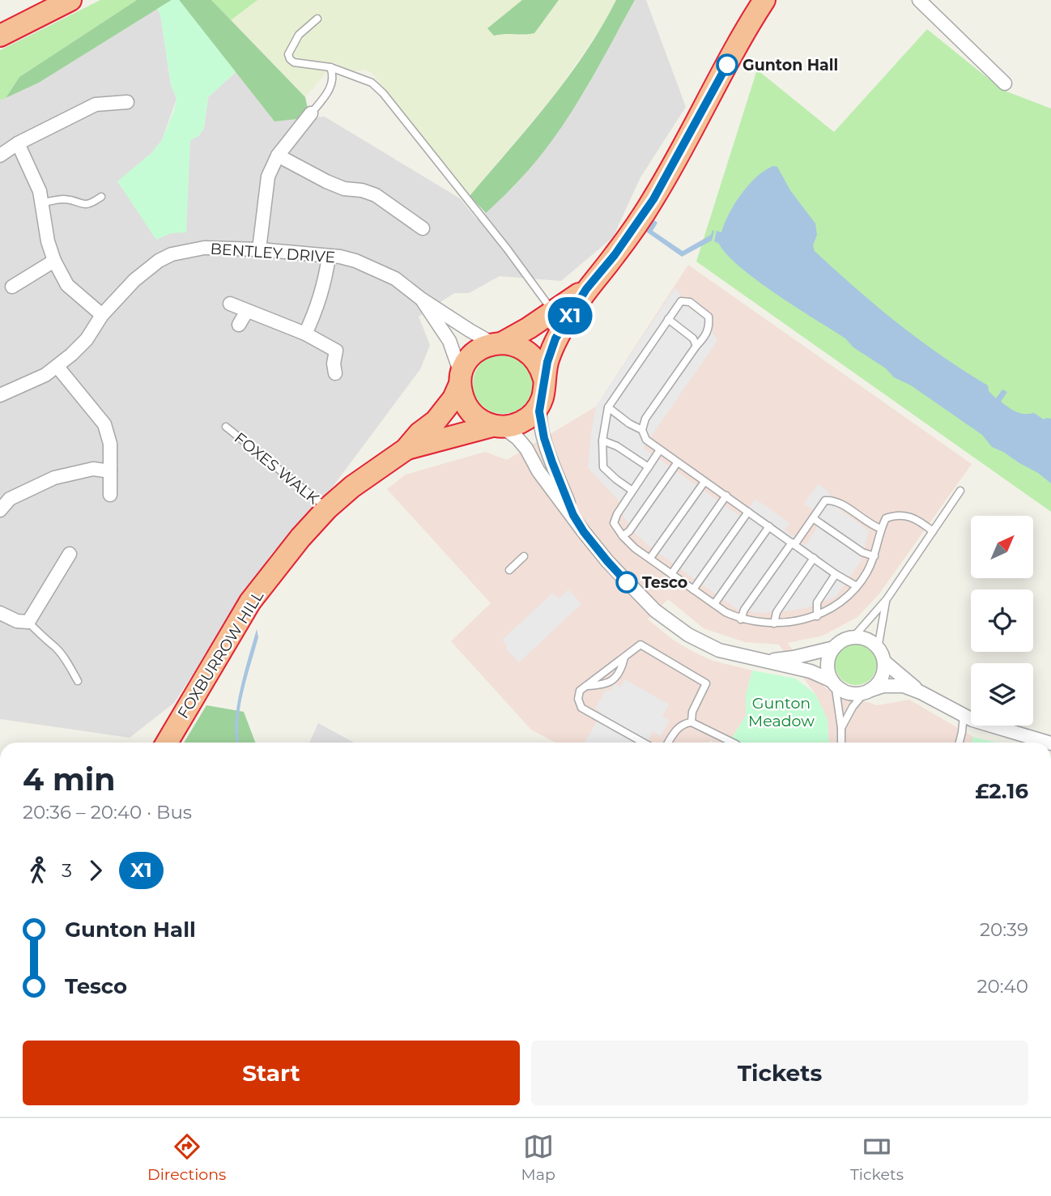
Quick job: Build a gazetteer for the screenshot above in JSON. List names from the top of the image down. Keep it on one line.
{"streets":{"highway":["FOXBURROW HILL"],"street":["BENTLEY DRIVE"],"lane":["FOXES WALK"]},"crossings":[["BENTLEY DRIVE","FOXBURROW HILL"],["FOXES WALK","FOXBURROW HILL"]],"parks":["Gunton Meadow"],"places":["Gunton Hall","Tesco"],"lines":["bus line X1"],"north":"top right","page":{"on_map":"X1","heading":["4 min","20:36 – 20:40 · Bus","£2.16"],"legs":["3","X1"],"list":[{"name":"Gunton Hall","value":"20:39"},{"name":"Tesco","value":"20:40"}],"buttons":["Start","Tickets"],"tabs":["Directions","Map","Tickets"]}}
